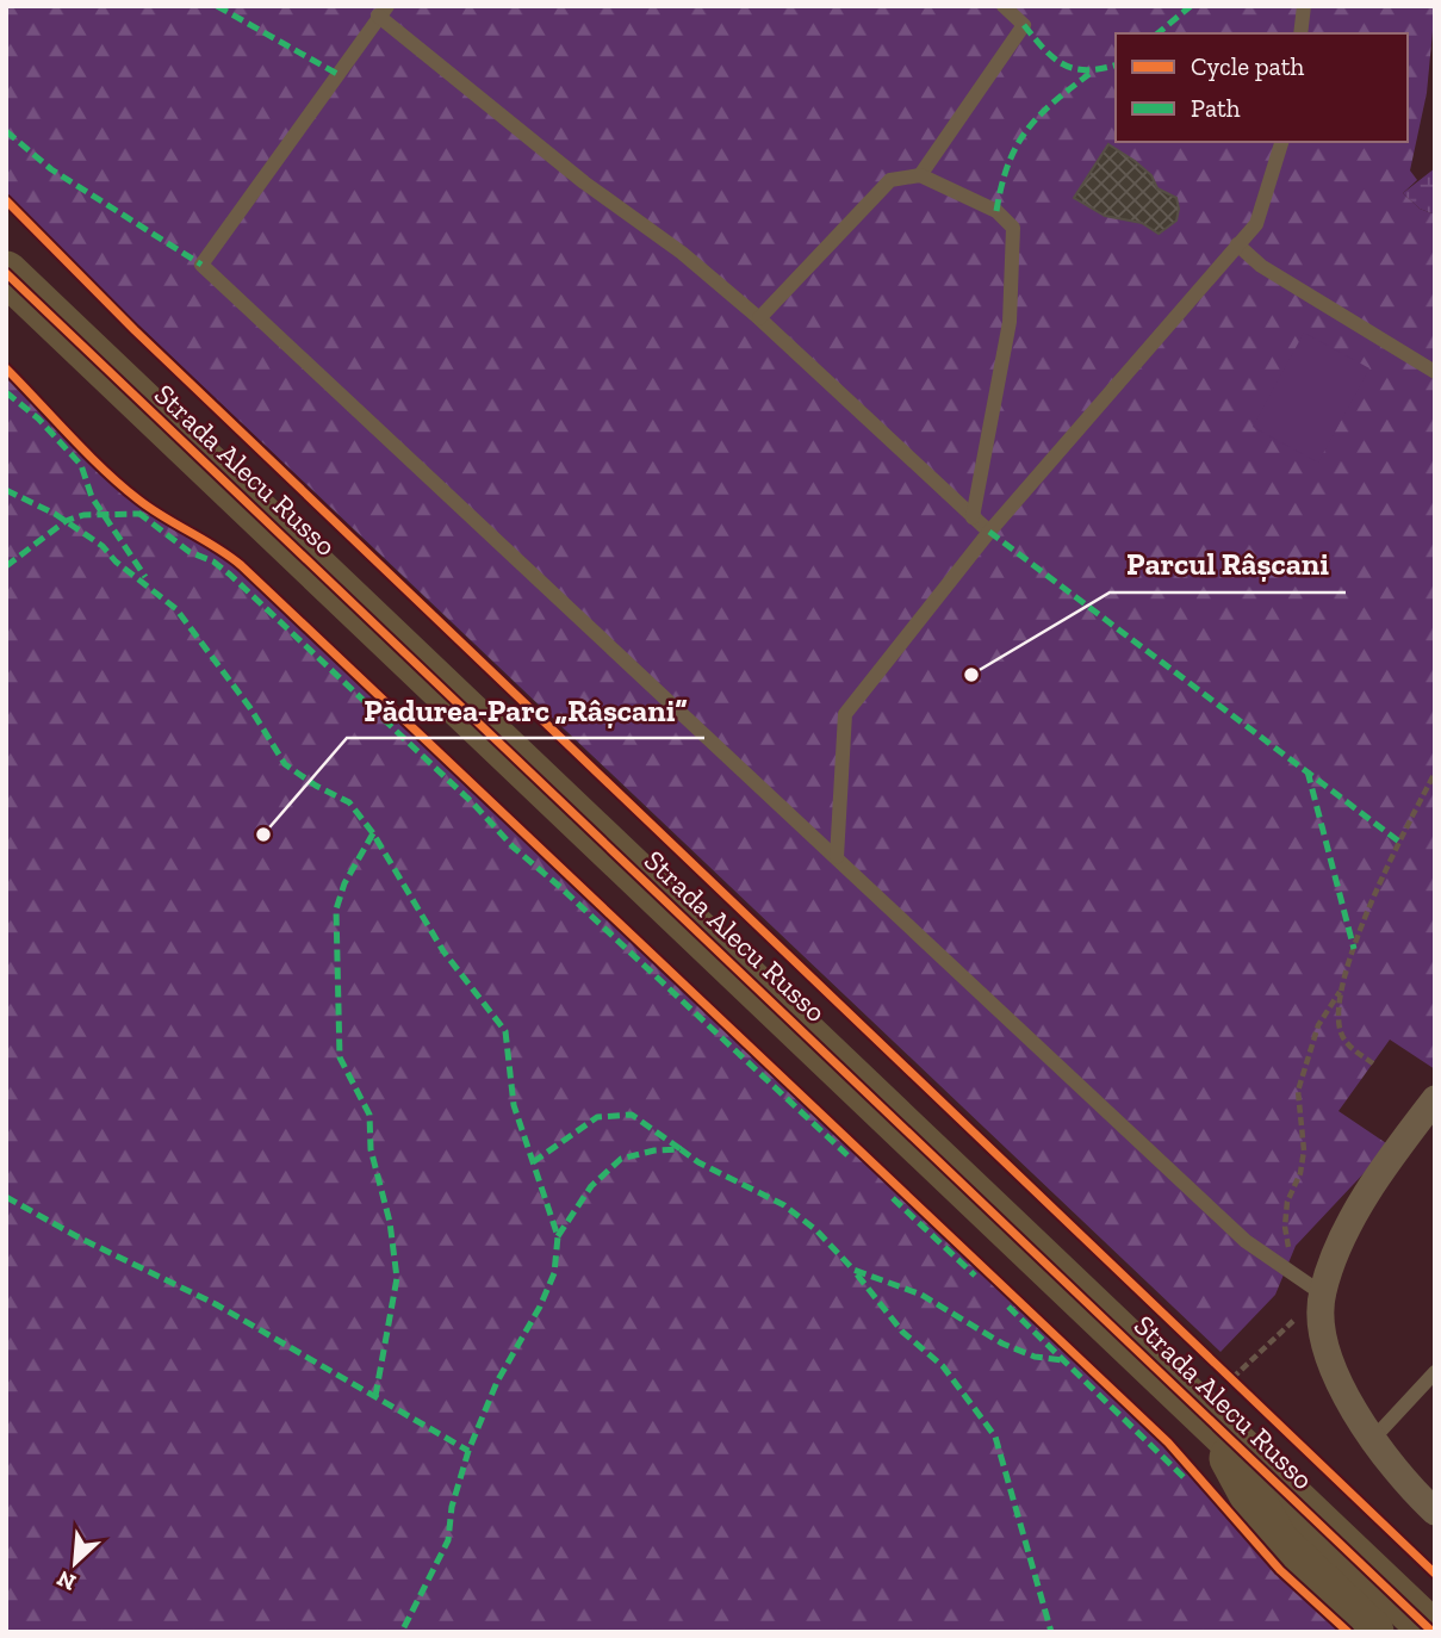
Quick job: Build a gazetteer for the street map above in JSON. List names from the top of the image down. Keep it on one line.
{"streets":{"main road":["Strada Alecu Russo"]},"places":["Parcul Râșcani","Pădurea-Parc „Râșcani”"],"legend":["Cycle path","Path"],"north":"bottom left"}
